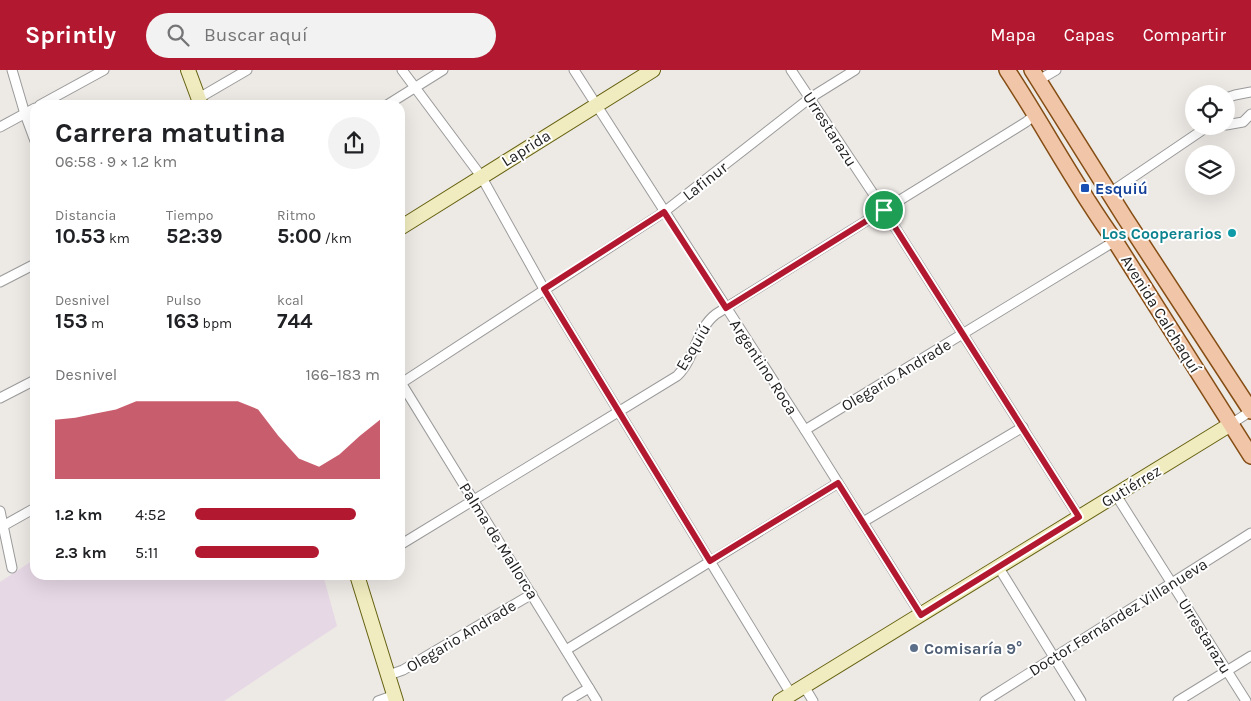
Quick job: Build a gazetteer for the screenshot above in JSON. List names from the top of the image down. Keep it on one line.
{"streets":{"main road":["Avenida Calchaquí"],"street":["Urrestarazu","Laprida","Lafinur","Esquiú","Argentino Roca","Olegario Andrade","Gutiérrez","Palma de Mallorca","Doctor Fernández Villanueva"]},"crossings":[["Urrestarazu","Lafinur"],["Urrestarazu","Esquiú"],["Urrestarazu","Olegario Andrade"],["Urrestarazu","Gutiérrez"],["Urrestarazu","Doctor Fernández Villanueva"],["Laprida","Argentino Roca"],["Lafinur","Argentino Roca"],["Avenida Calchaquí","Esquiú"],["Avenida Calchaquí","Olegario Andrade"],["Avenida Calchaquí","Gutiérrez"],["Esquiú","Argentino Roca"],["Esquiú","Palma de Mallorca"],["Argentino Roca","Olegario Andrade"],["Argentino Roca","Gutiérrez"],["Olegario Andrade","Palma de Mallorca"]],"places":{"transit":["Esquiú"],"other":["Los Cooperarios","Comisaría 9°"]},"page":{"header":"Sprintly","search":"Buscar aquí","nav":["Mapa","Capas","Compartir"],"heading":["Carrera matutina","06:58 · 9 × 1.2 km"],"stats":[["Distancia","10.53 km"],["Tiempo","52:39"],["Ritmo","5:00 /km"],["Desnivel","153 m"],["Pulso","163 bpm"],["kcal","744"]],"chart":["Desnivel","166–183 m"],"list":[{"name":"1.2 km","note":"4:52"},{"name":"2.3 km","note":"5:11"}]}}
